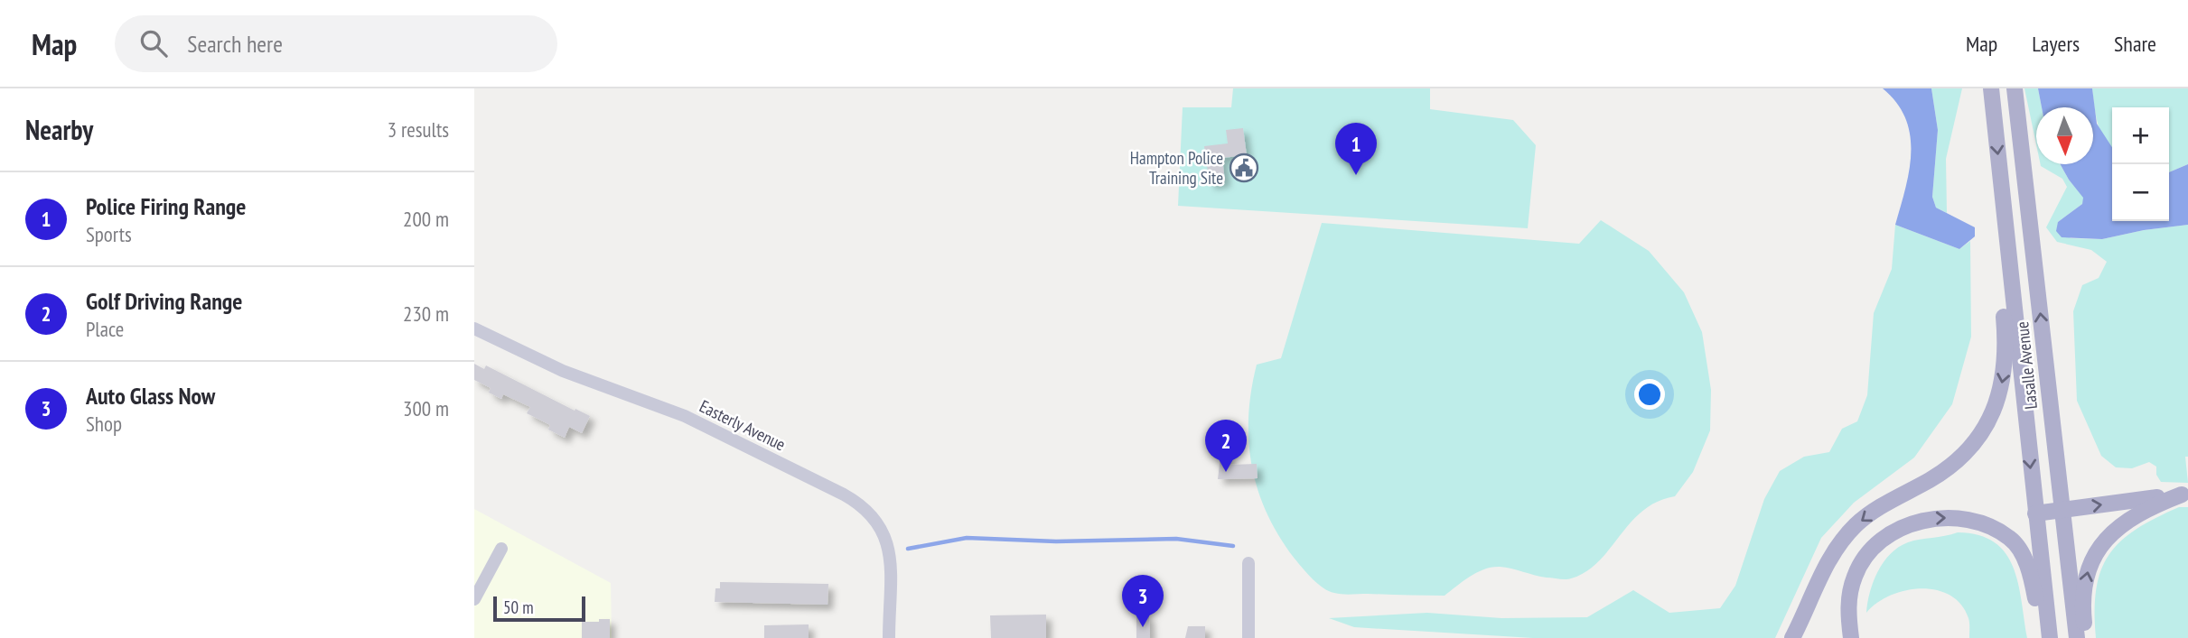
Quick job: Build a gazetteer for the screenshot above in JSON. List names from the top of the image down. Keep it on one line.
{"streets":{"main road":["Lasalle Avenue"],"street":["Easterly Avenue"]},"places":{"public building":["Hampton Police Training Site"]},"scale_bar":"50 m","north":"bottom","page":{"header":"Map","search":"Search here","nav":["Map","Layers","Share"],"heading":["Nearby","3 results"],"map_buttons":["+","−"],"pins":["1","2","3"],"list":[{"mark":"1","name":"Police Firing Range","note":"Sports","value":"200 m"},{"mark":"2","name":"Golf Driving Range","note":"Place","value":"230 m"},{"mark":"3","name":"Auto Glass Now","note":"Shop","value":"300 m"}],"scale":"50 m"}}
